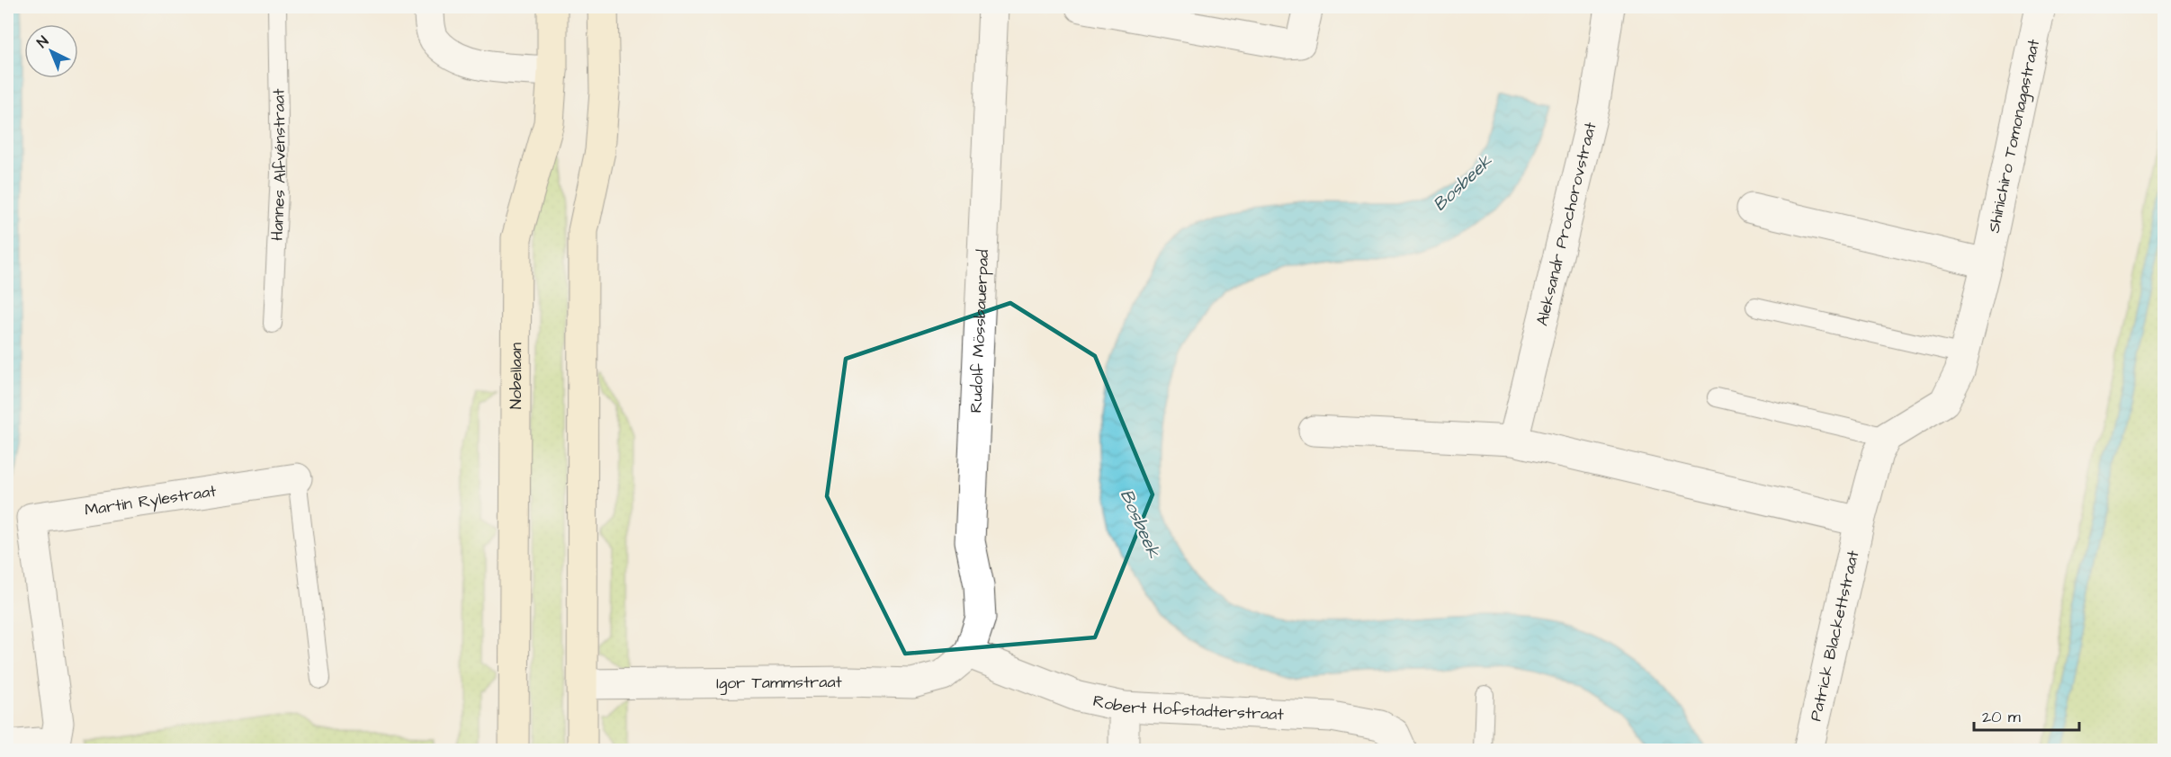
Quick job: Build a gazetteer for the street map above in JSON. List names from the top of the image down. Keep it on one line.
{"streets":{"street":["Shinichiro Tomonagastraat","Aleksandr Prochorovstraat","Rudolf Mössbauerpad","Nobellaan","Martin Rylestraat","Patrick Blackettstraat","Igor Tammstraat","Robert Hofstadterstraat"],"lane":["Hannes Alfvénstraat"]},"crossings":[["Rudolf Mössbauerpad","Igor Tammstraat"],["Rudolf Mössbauerpad","Robert Hofstadterstraat"],["Igor Tammstraat","Robert Hofstadterstraat"]],"water":["Bosbeek"],"scale_bar":"20 m","north":"top left"}
